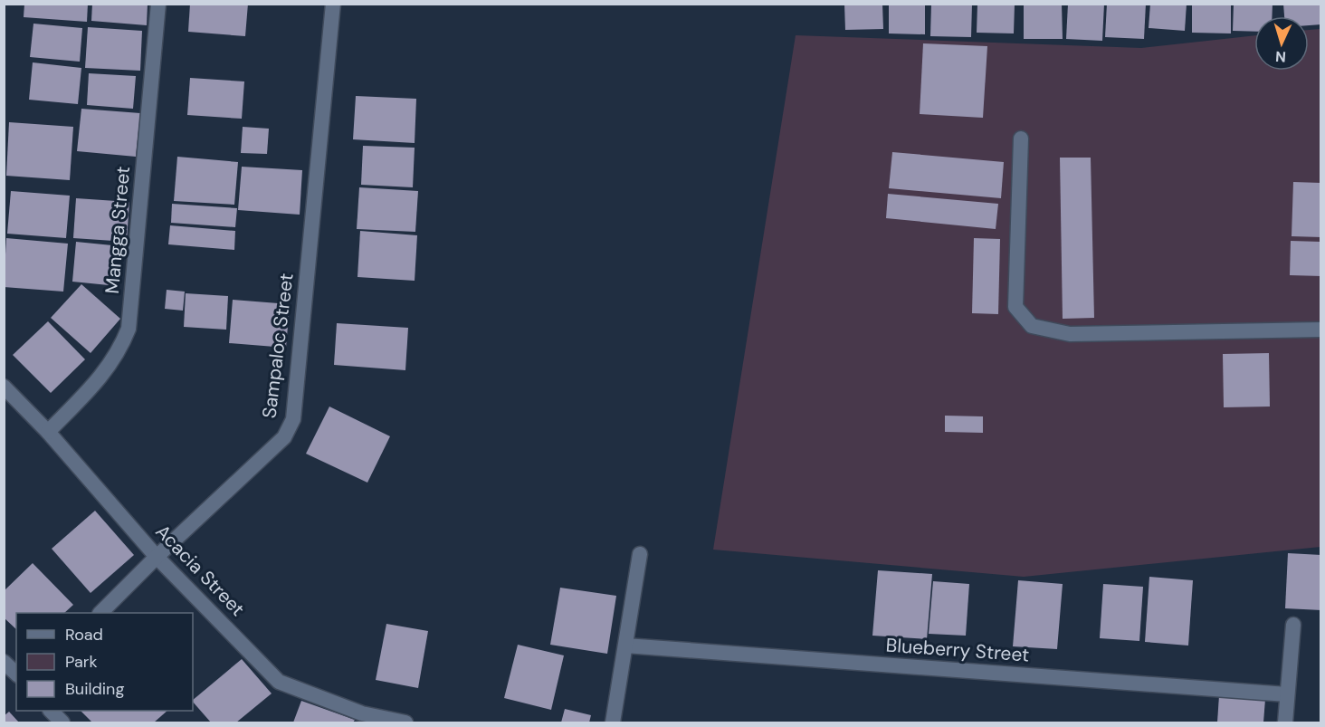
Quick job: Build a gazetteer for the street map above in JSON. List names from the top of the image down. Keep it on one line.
{"streets":{"street":["Mangga Street","Sampaloc Street","Acacia Street","Blueberry Street"]},"crossings":[["Mangga Street","Acacia Street"],["Sampaloc Street","Acacia Street"]],"legend":["Road","Park","Building"],"north":"bottom"}
